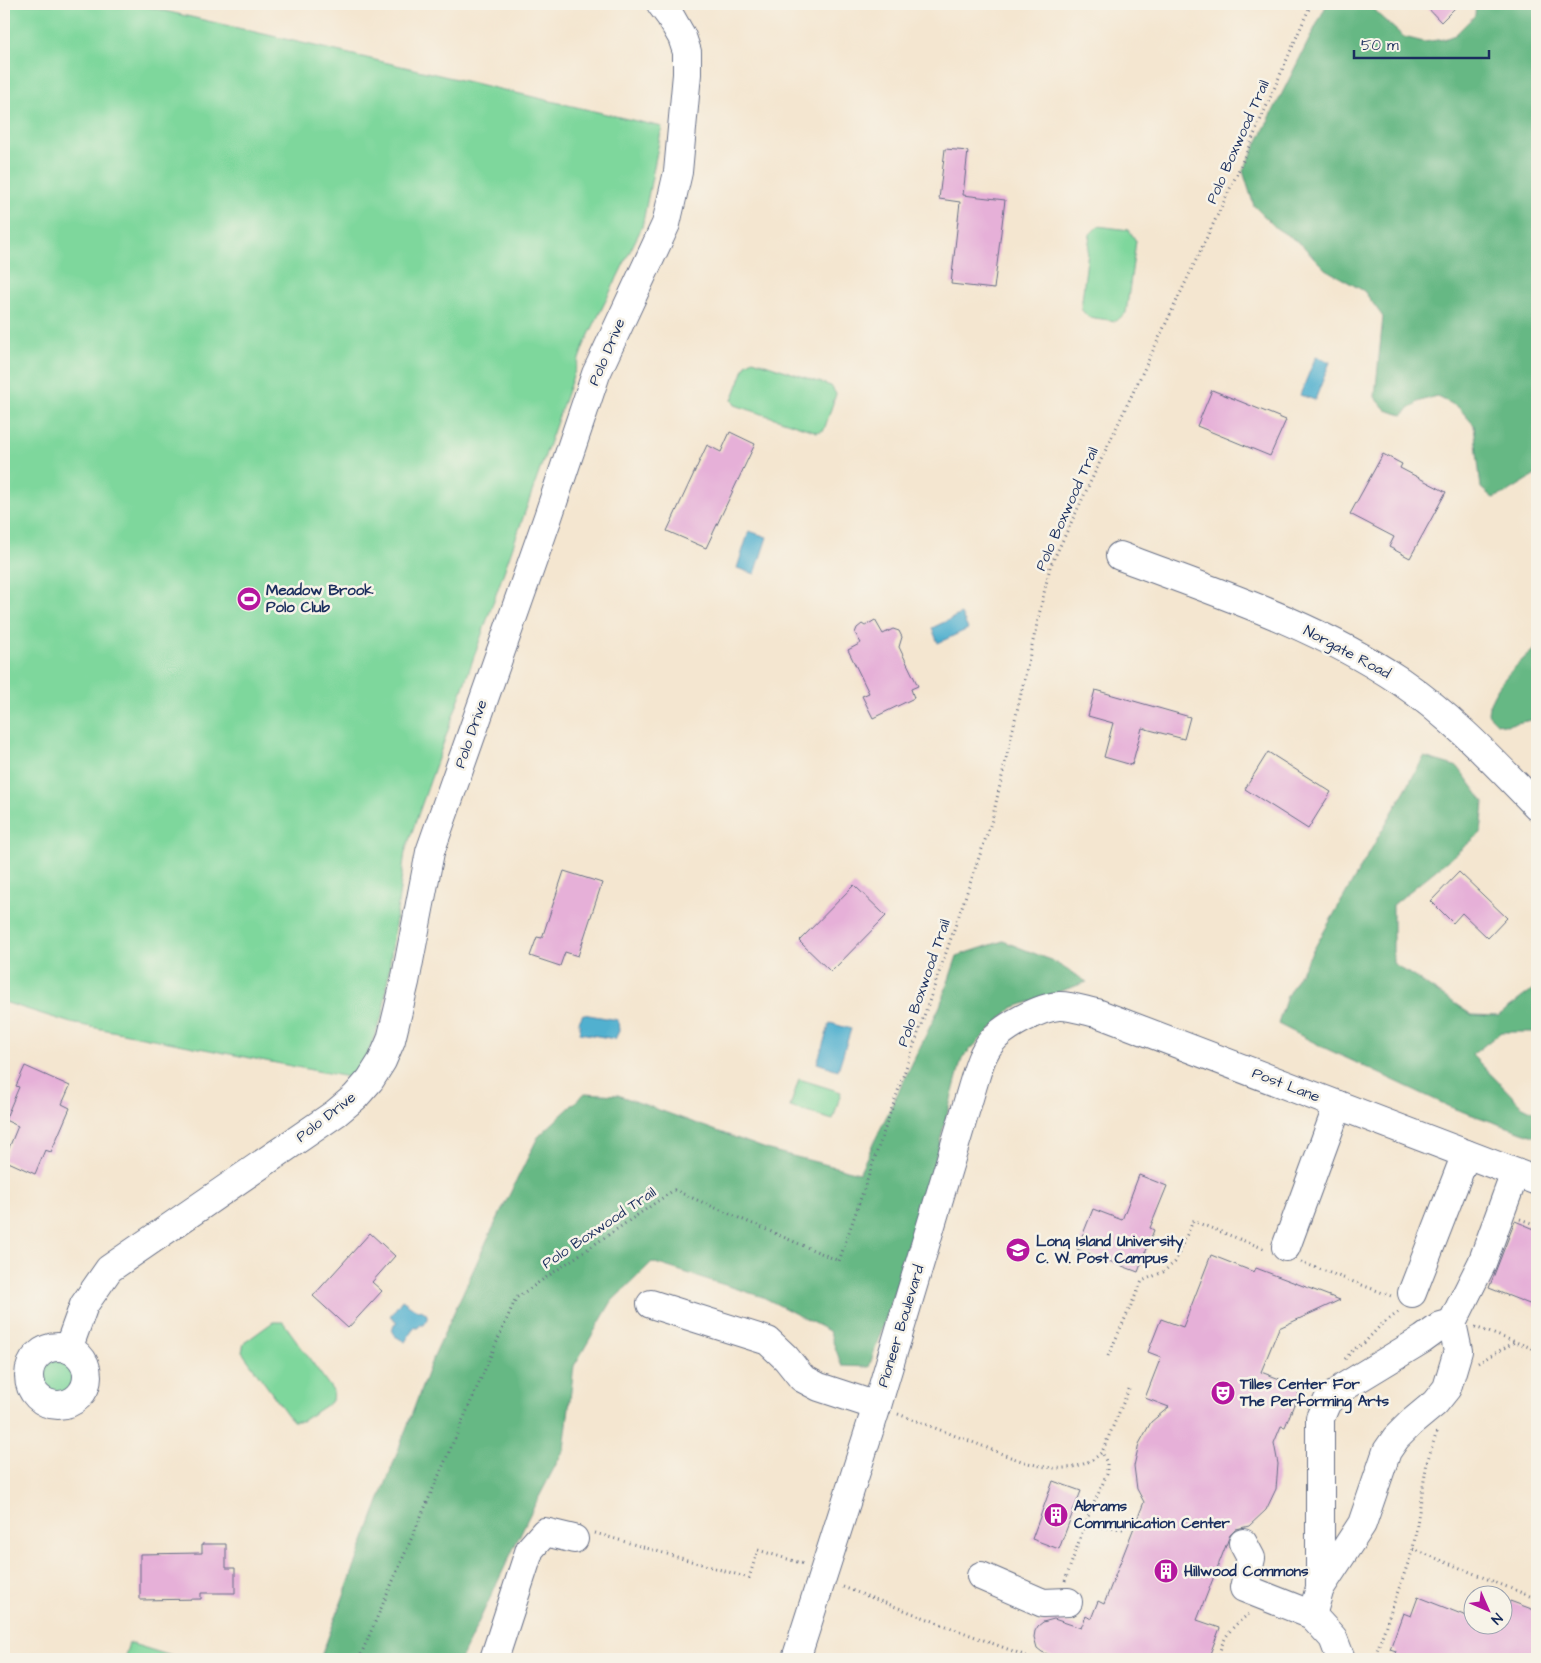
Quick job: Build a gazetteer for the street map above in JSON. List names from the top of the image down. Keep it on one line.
{"streets":{"street":["Polo Drive","Norgate Road","Post Lane","Pioneer Boulevard"],"path":["Polo Boxwood Trail"]},"crossings":[["Post Lane","Pioneer Boulevard"]],"places":{"sports":["Meadow Brook Polo Club"],"school or university":["Long Island University C. W. Post Campus"],"theatre":["Tilles Center For The Performing Arts"],"building":["Abrams Communication Center","Hillwood Commons"]},"scale_bar":"50 m","north":"bottom right"}
